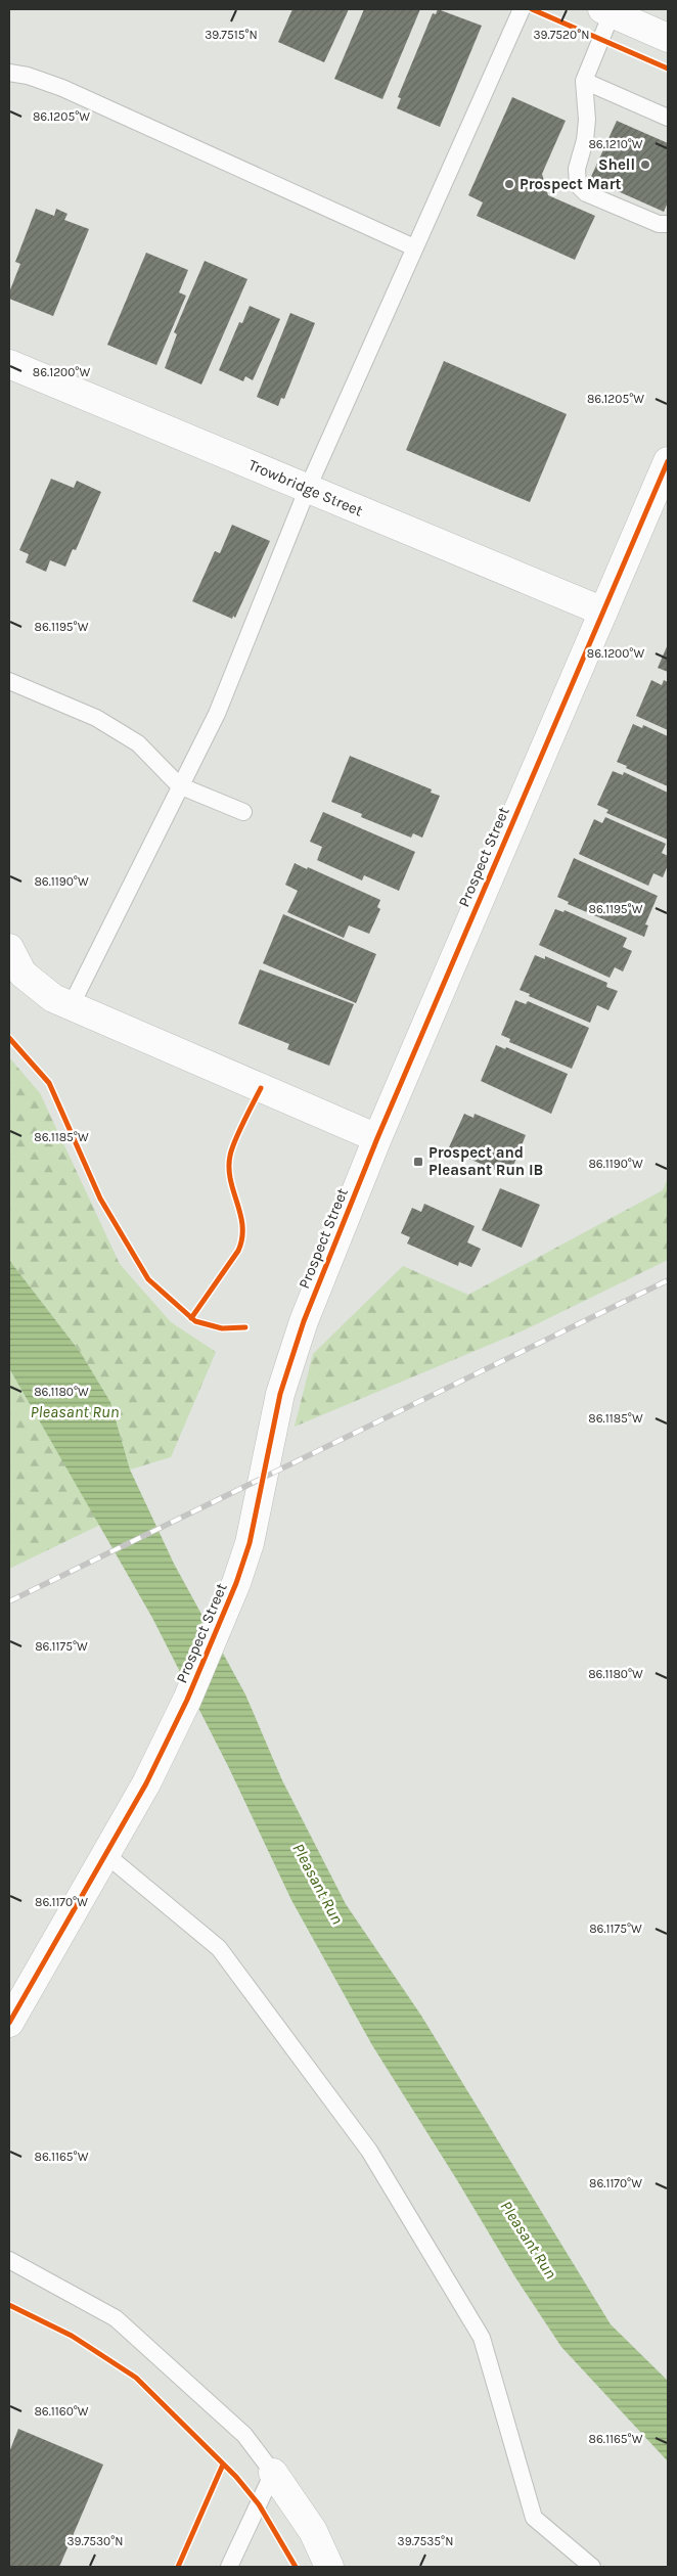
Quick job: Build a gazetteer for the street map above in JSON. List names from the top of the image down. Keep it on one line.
{"streets":{"main road":["Trowbridge Street","Prospect Street"]},"crossings":[["Trowbridge Street","Prospect Street"]],"water":["Pleasant Run"],"places":{"other":["Shell","Prospect Mart"],"transit":["Prospect and Pleasant Run IB"]},"coordinates":["39.7515°N","39.7520°N","86.1205°W","86.1210°W","86.1200°W","86.1195°W","86.1190°W","86.1185°W","86.1180°W","86.1175°W","86.1170°W","86.1165°W","86.1160°W","39.7530°N","39.7535°N"]}
